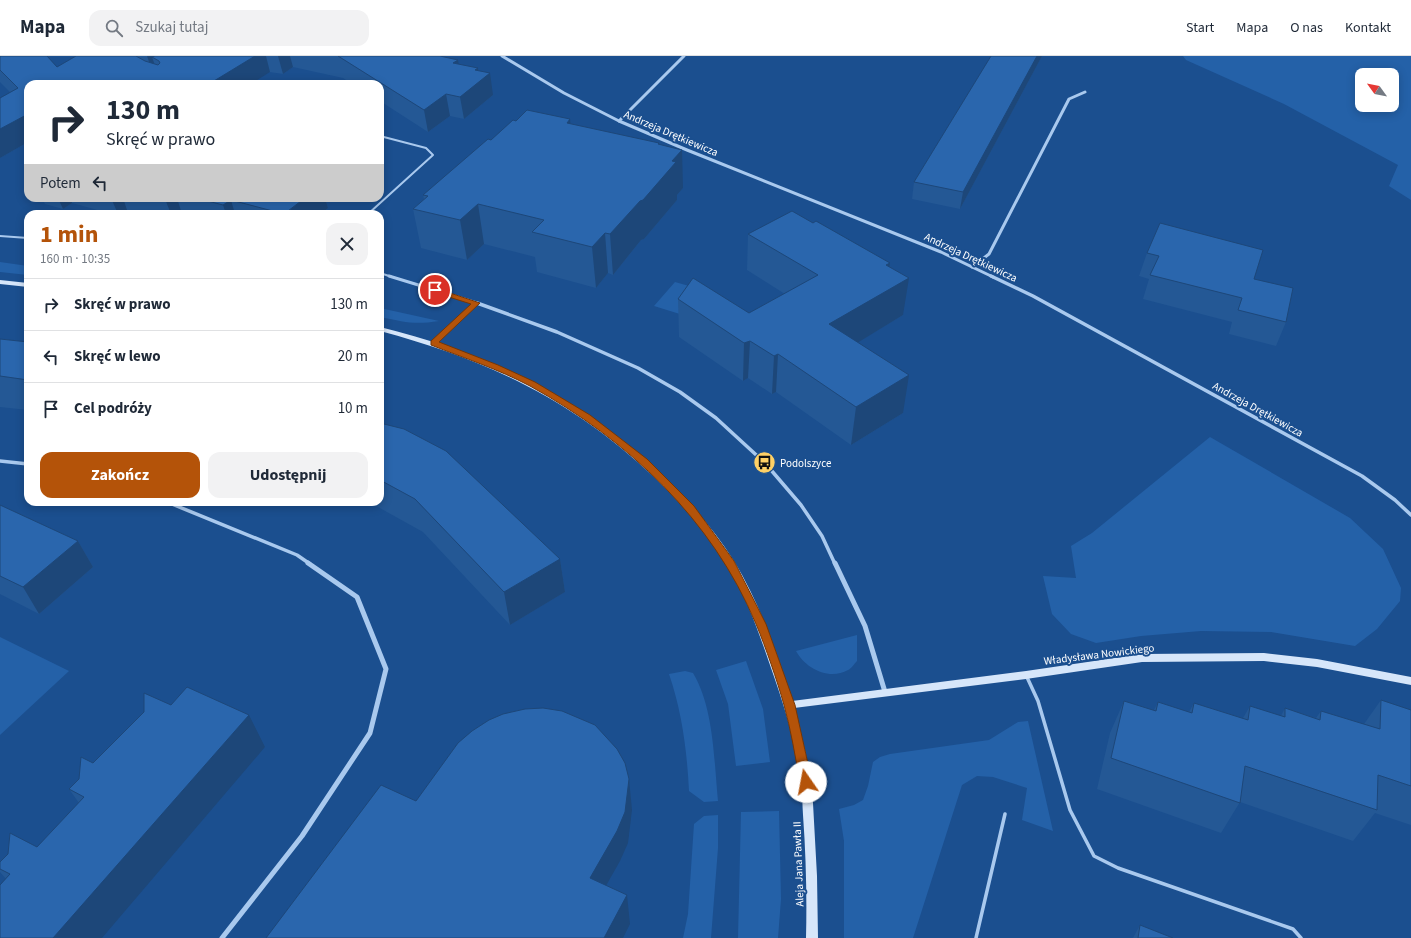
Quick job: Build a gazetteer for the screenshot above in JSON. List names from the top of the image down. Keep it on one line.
{"streets":{"street":["Andrzeja Drętkiewicza","Władysława Nowickiego","Aleja Jana Pawła II"]},"crossings":[["Władysława Nowickiego","Aleja Jana Pawła II"]],"places":{"bus stop":["Podolszyce"]},"north":"top left","page":{"header":"Mapa","search":"Szukaj tutaj","nav":["Start","Mapa","O nas","Kontakt"],"turn":["130 m","Skręć w prawo"],"then":"Potem","heading":["1 min","160 m · 10:35"],"list":[{"name":"Skręć w prawo","value":"130 m"},{"name":"Skręć w lewo","value":"20 m"},{"name":"Cel podróży","value":"10 m"}],"buttons":["Zakończ","Udostępnij"]}}
